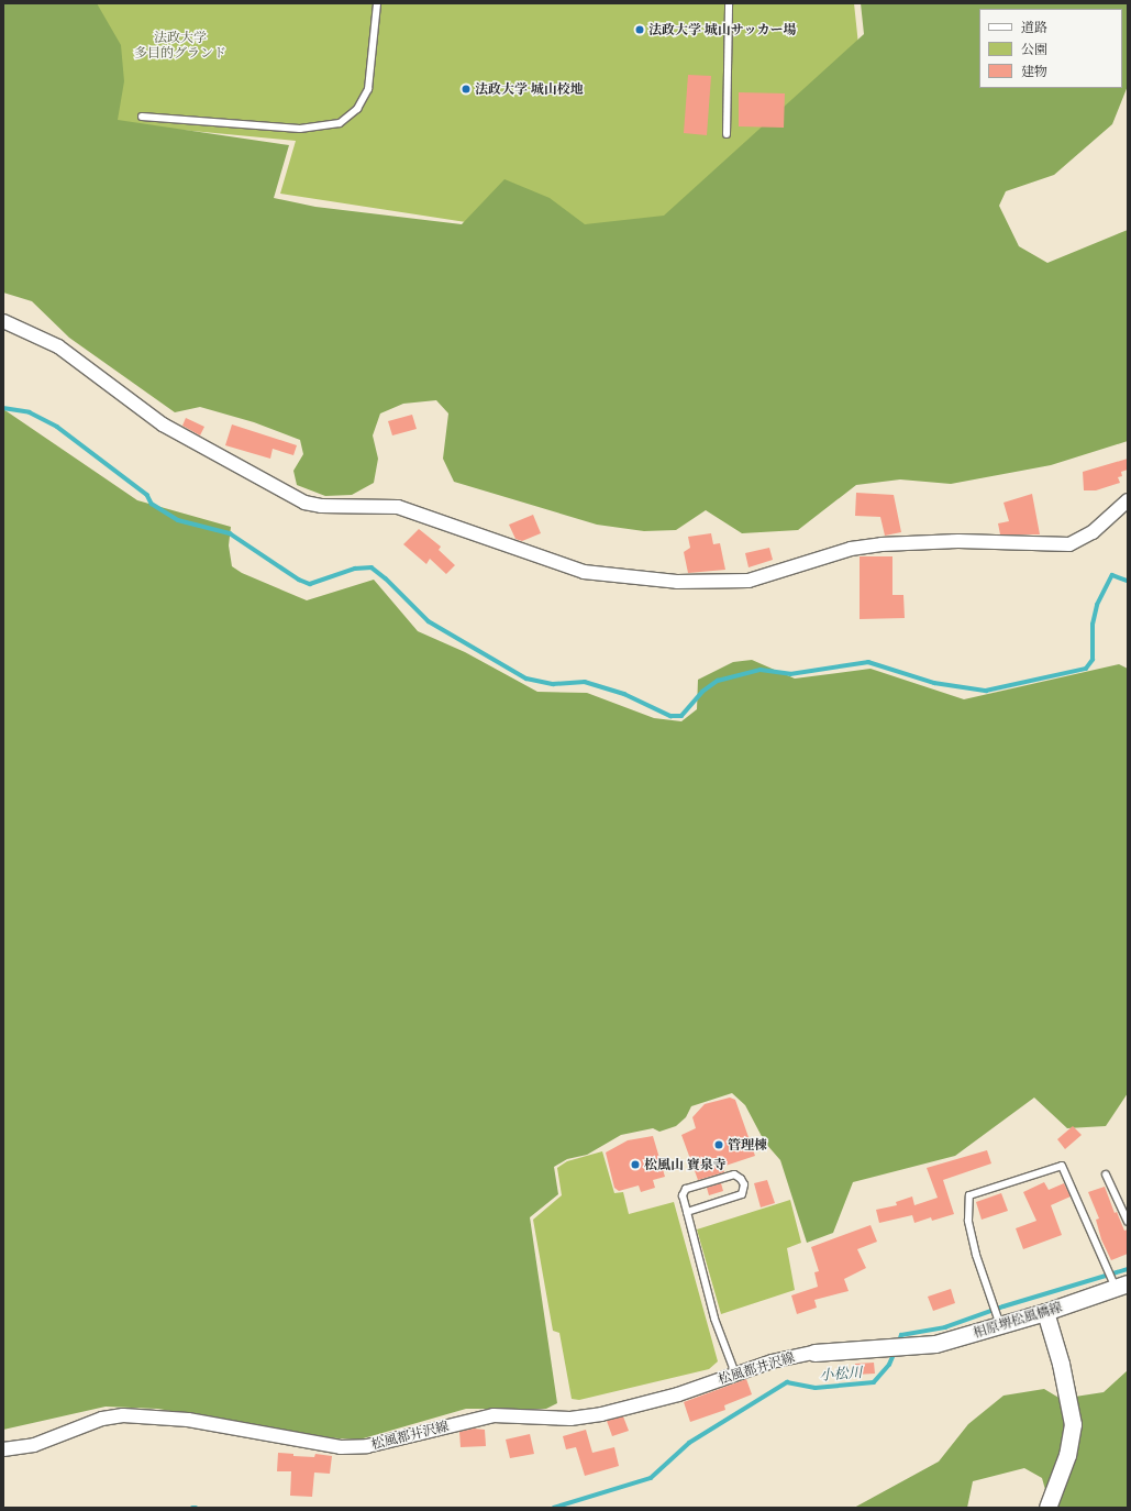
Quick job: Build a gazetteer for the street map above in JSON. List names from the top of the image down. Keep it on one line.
{"streets":{"street":["相原堺松風橋線","松風都井沢線"]},"crossings":[["相原堺松風橋線","松風都井沢線"]],"water":["小松川"],"parks":["法政大学 多目的グランド"],"places":["法政大学 城山サッカー場","法政大学 城山校地","管理棟","松風山 寶泉寺"],"legend":["道路","公園","建物"]}
